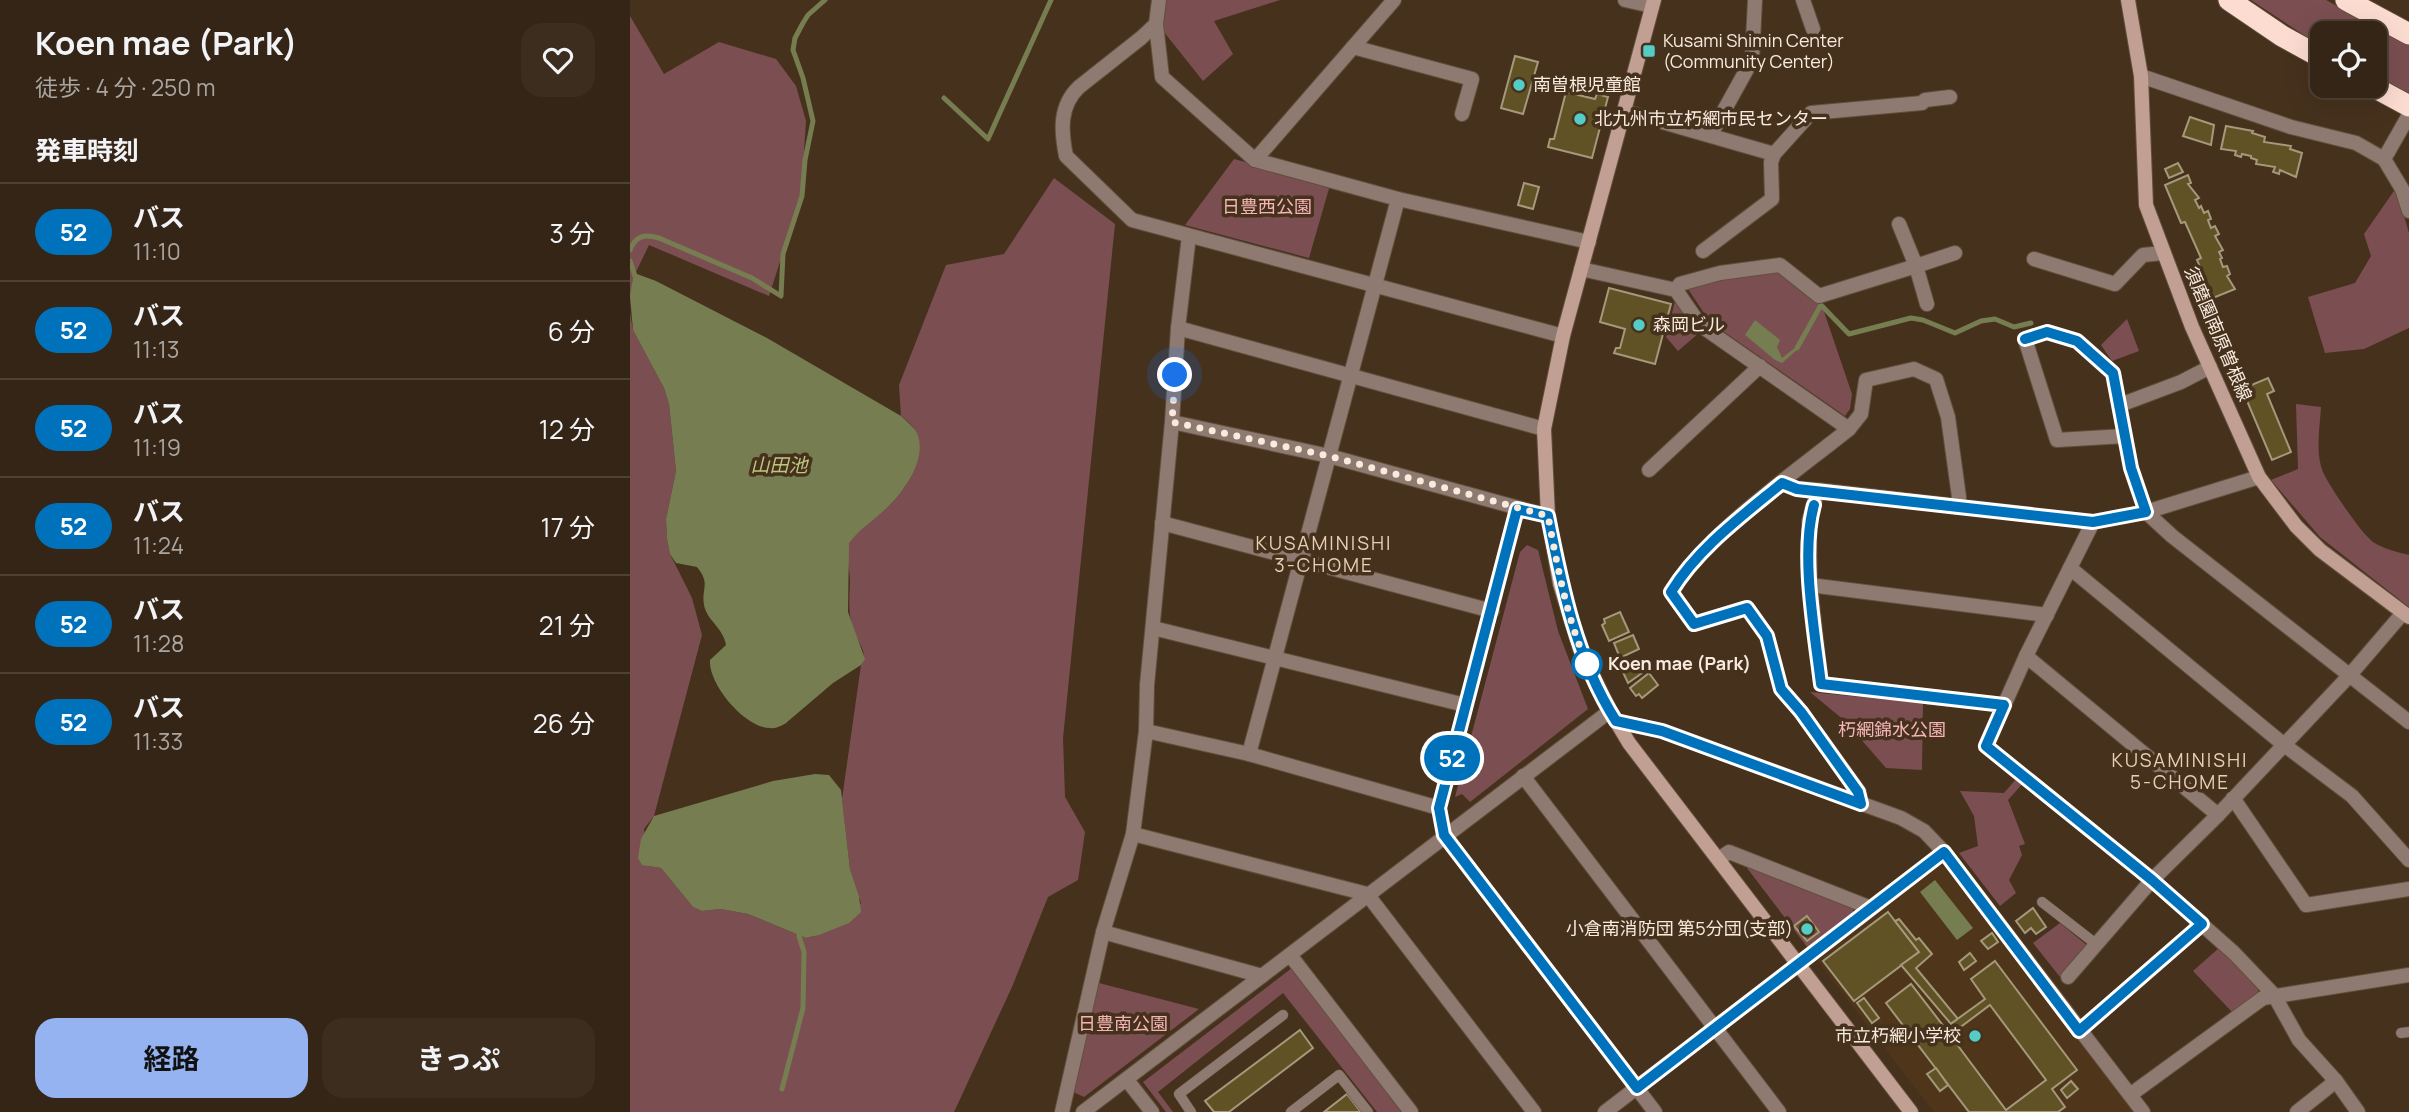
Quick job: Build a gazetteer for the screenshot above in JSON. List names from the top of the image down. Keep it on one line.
{"streets":{"street":["須磨園南原曽根線"]},"districts":["KUSAMINISHI 3-CHOME","KUSAMINISHI 5-CHOME"],"water":["山田池"],"parks":["日豊西公園","朽網錦水公園","日豊南公園"],"places":{"transit":["Kusami Shimin Center (Community Center)"],"other":["南曽根児童館","北九州市立朽網市民センター","森岡ビル","Koen mae (Park)","小倉南消防団 第5分団(支部)","市立朽網小学校"]},"lines":["bus line 52"],"page":{"heading":[["Koen mae (Park)","徒歩 · 4 分 · 250 m"],"発車時刻"],"on_map":"52","list":[{"mark":"52","name":"バス","note":"11:10","value":"3 分"},{"mark":"52","name":"バス","note":"11:13","value":"6 分"},{"mark":"52","name":"バス","note":"11:19","value":"12 分"},{"mark":"52","name":"バス","note":"11:24","value":"17 分"},{"mark":"52","name":"バス","note":"11:28","value":"21 分"},{"mark":"52","name":"バス","note":"11:33","value":"26 分"}],"buttons":["経路","きっぷ"]}}
